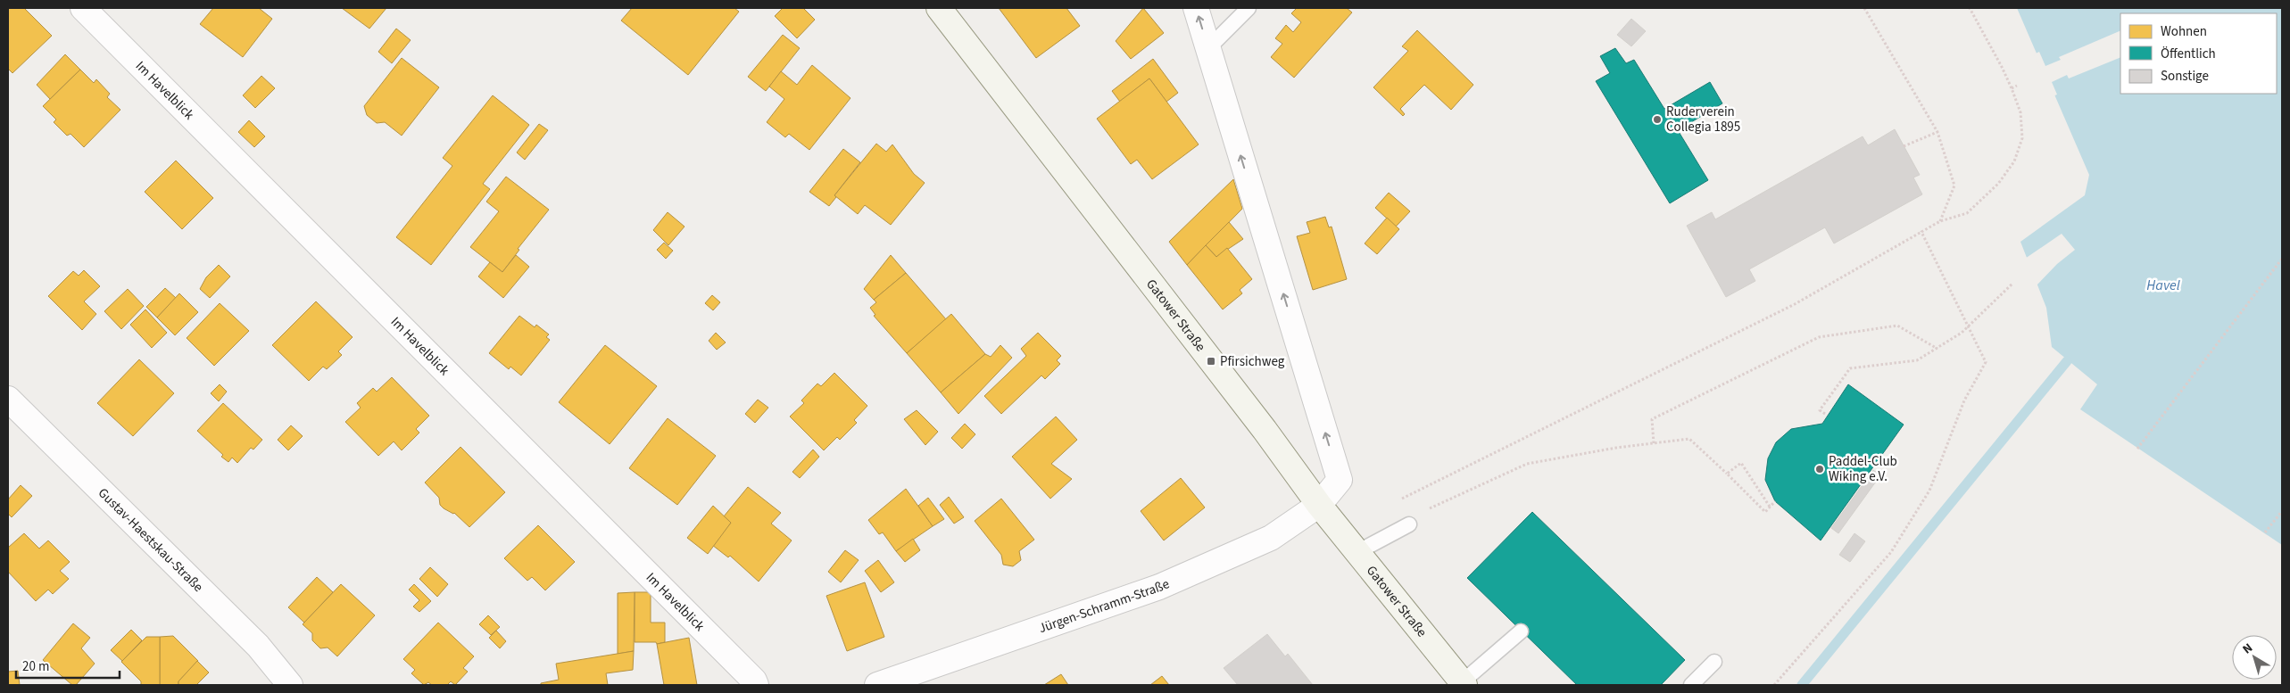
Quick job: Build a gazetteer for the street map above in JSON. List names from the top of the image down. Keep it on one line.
{"streets":{"main road":["Gatower Straße"],"street":["Im Havelblick","Gustav-Haestskau-Straße","Jürgen-Schramm-Straße"]},"crossings":[["Gatower Straße","Jürgen-Schramm-Straße"]],"water":["Havel"],"places":{"other":["Ruderverein Collegia 1895","Paddel-Club Wiking e.V."],"transit":["Pfirsichweg"]},"legend":["Wohnen","Öffentlich","Sonstige"],"scale_bar":"20 m","north":"top left"}
